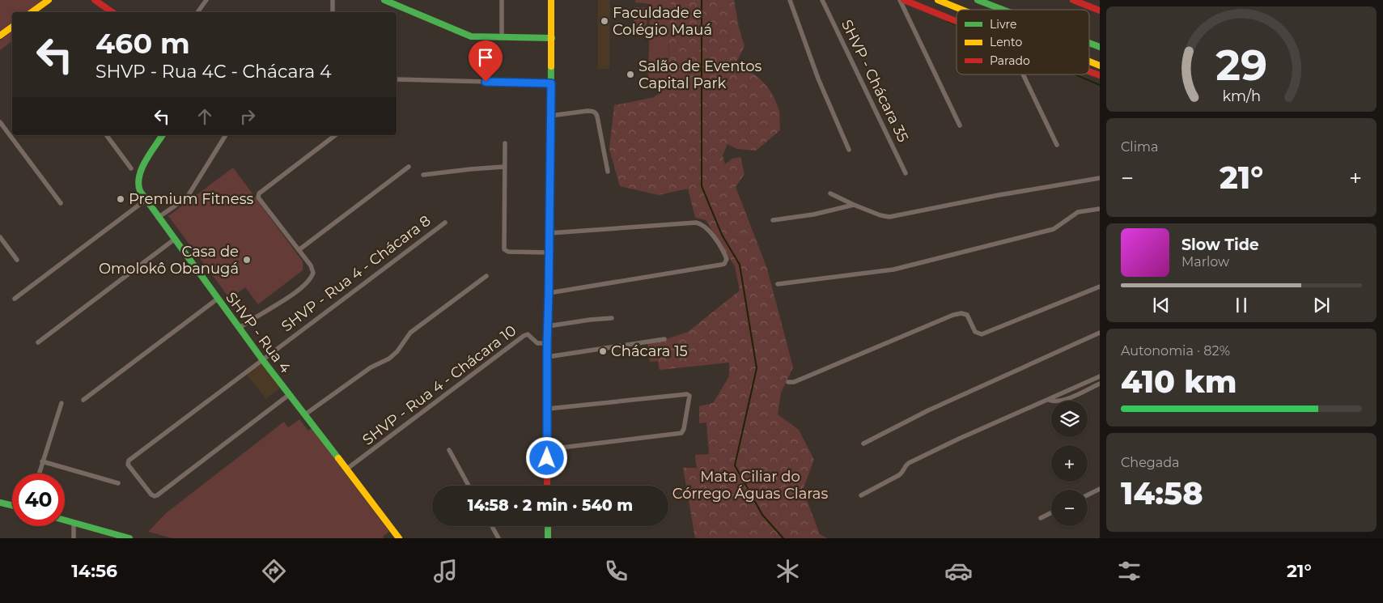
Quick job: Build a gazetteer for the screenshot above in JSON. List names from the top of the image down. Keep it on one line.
{"streets":{"main road":["SHVP - Rua 4"],"street":["SHVP - Chácara 35","SHVP - Rua 4 - Chácara 8","SHVP - Rua 4 - Chácara 10"]},"crossings":[["SHVP - Rua 4 - Chácara 8","SHVP - Rua 4"],["SHVP - Rua 4","SHVP - Rua 4 - Chácara 10"]],"parks":["Mata Ciliar do Córrego Águas Claras"],"places":["Faculdade e Colégio Mauá","Salão de Eventos Capital Park","Premium Fitness","Casa de Omolokô Obanugá","Chácara 15"],"legend":["Livre","Lento","Parado"],"page":{"turn":["460 m","SHVP - Rua 4C - Chácara 4"],"tile":["Clima",["Autonomia · 82%","410 km"],["Chegada","14:58"]],"heat":["−","21°","+"],"song":["Slow Tide","Marlow"],"map_buttons":["+","−"],"limit":"40","trip":"14:58 · 2 min · 540 m","tabs":["14:56","21°"],"gauge":["29","km/h"]}}
